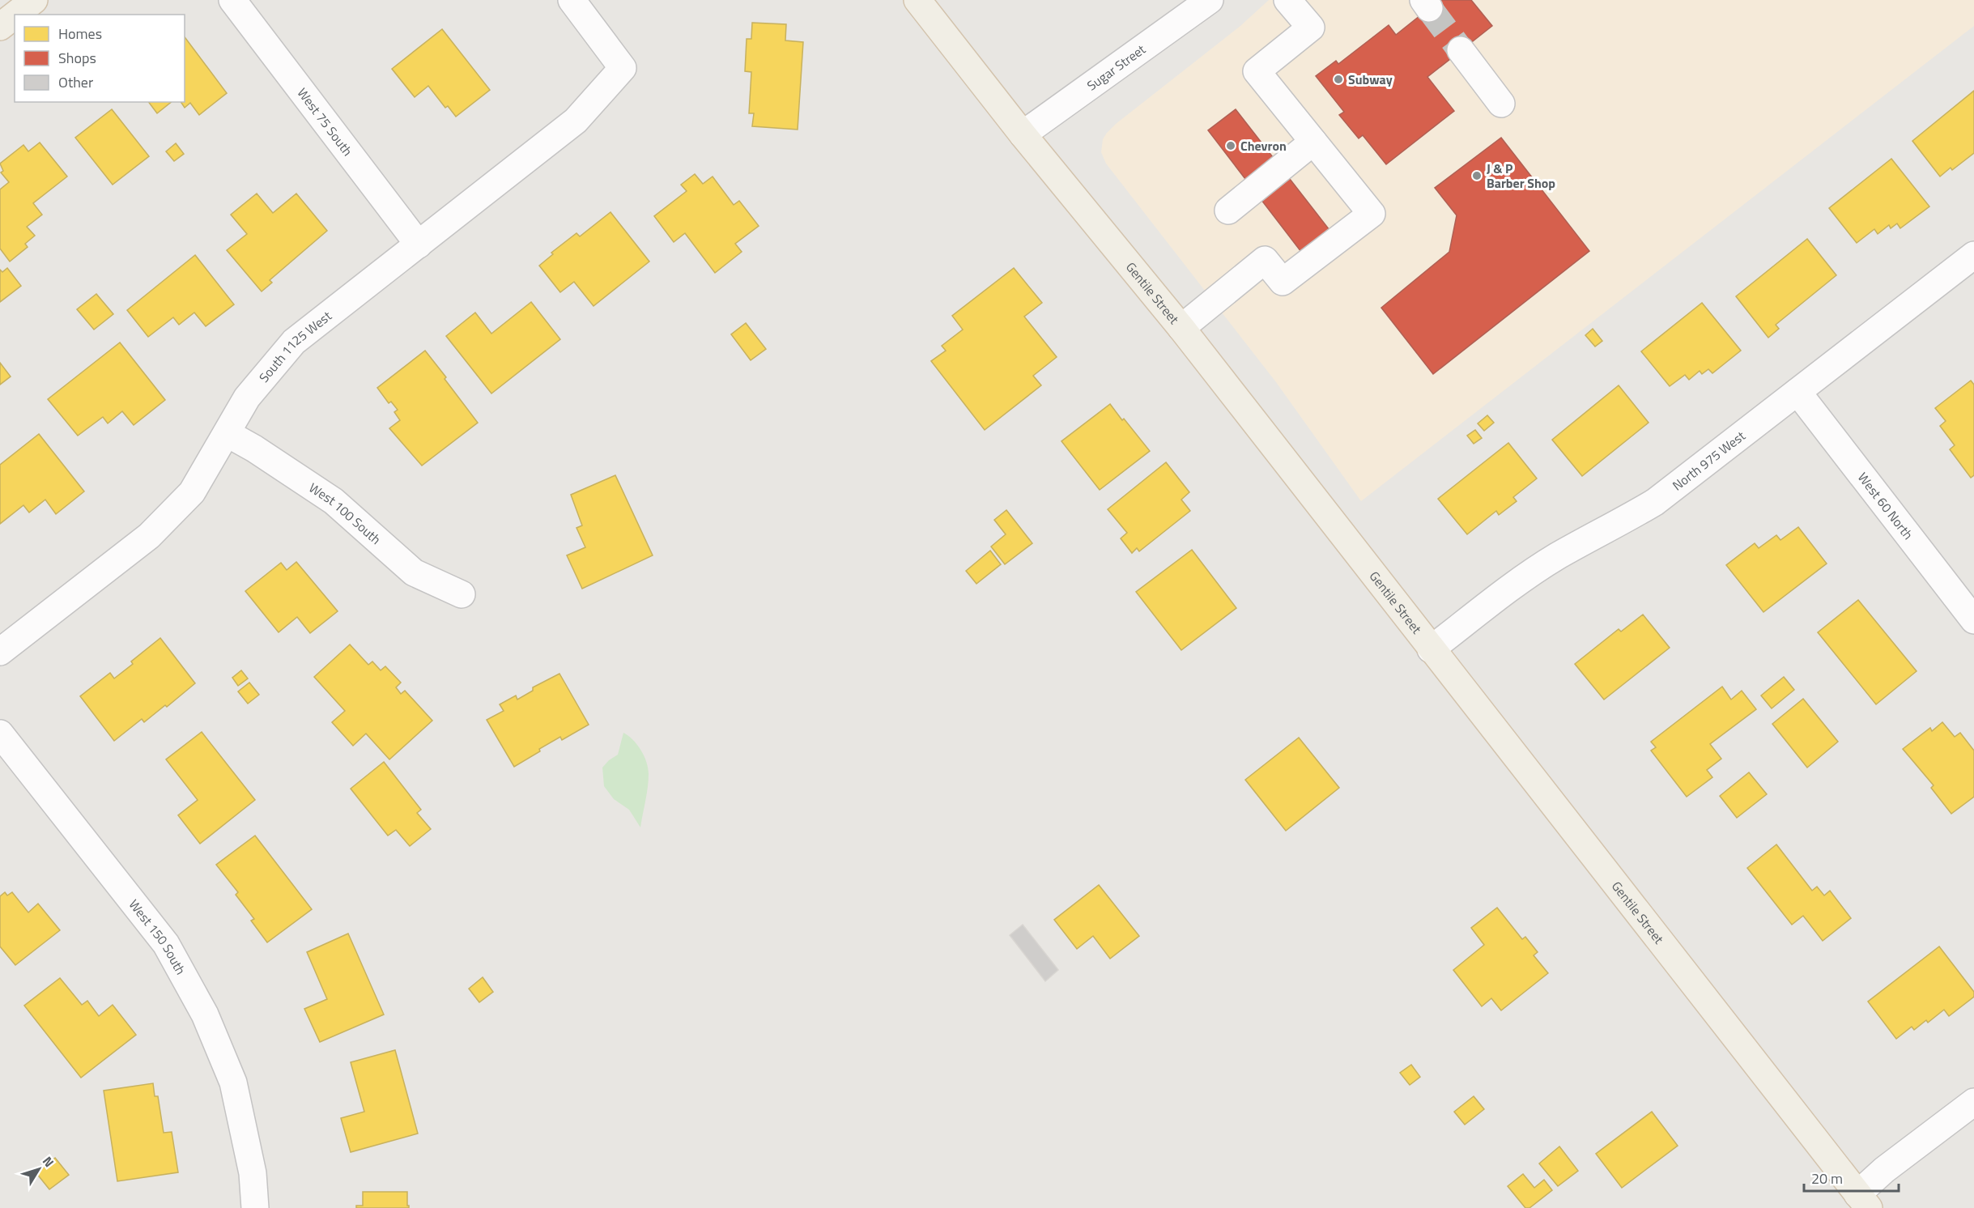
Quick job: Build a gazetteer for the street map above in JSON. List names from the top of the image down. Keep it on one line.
{"streets":{"main road":["Gentile Street"],"street":["Sugar Street","West 75 South","South 1125 West","North 975 West","West 60 North","West 100 South","West 150 South"]},"crossings":[["Sugar Street","Gentile Street"],["West 75 South","South 1125 West"],["Gentile Street","North 975 West"],["South 1125 West","West 100 South"],["North 975 West","West 60 North"]],"places":["Subway","Chevron","J & P Barber Shop"],"legend":["Homes","Shops","Other"],"scale_bar":"20 m","north":"top right"}
